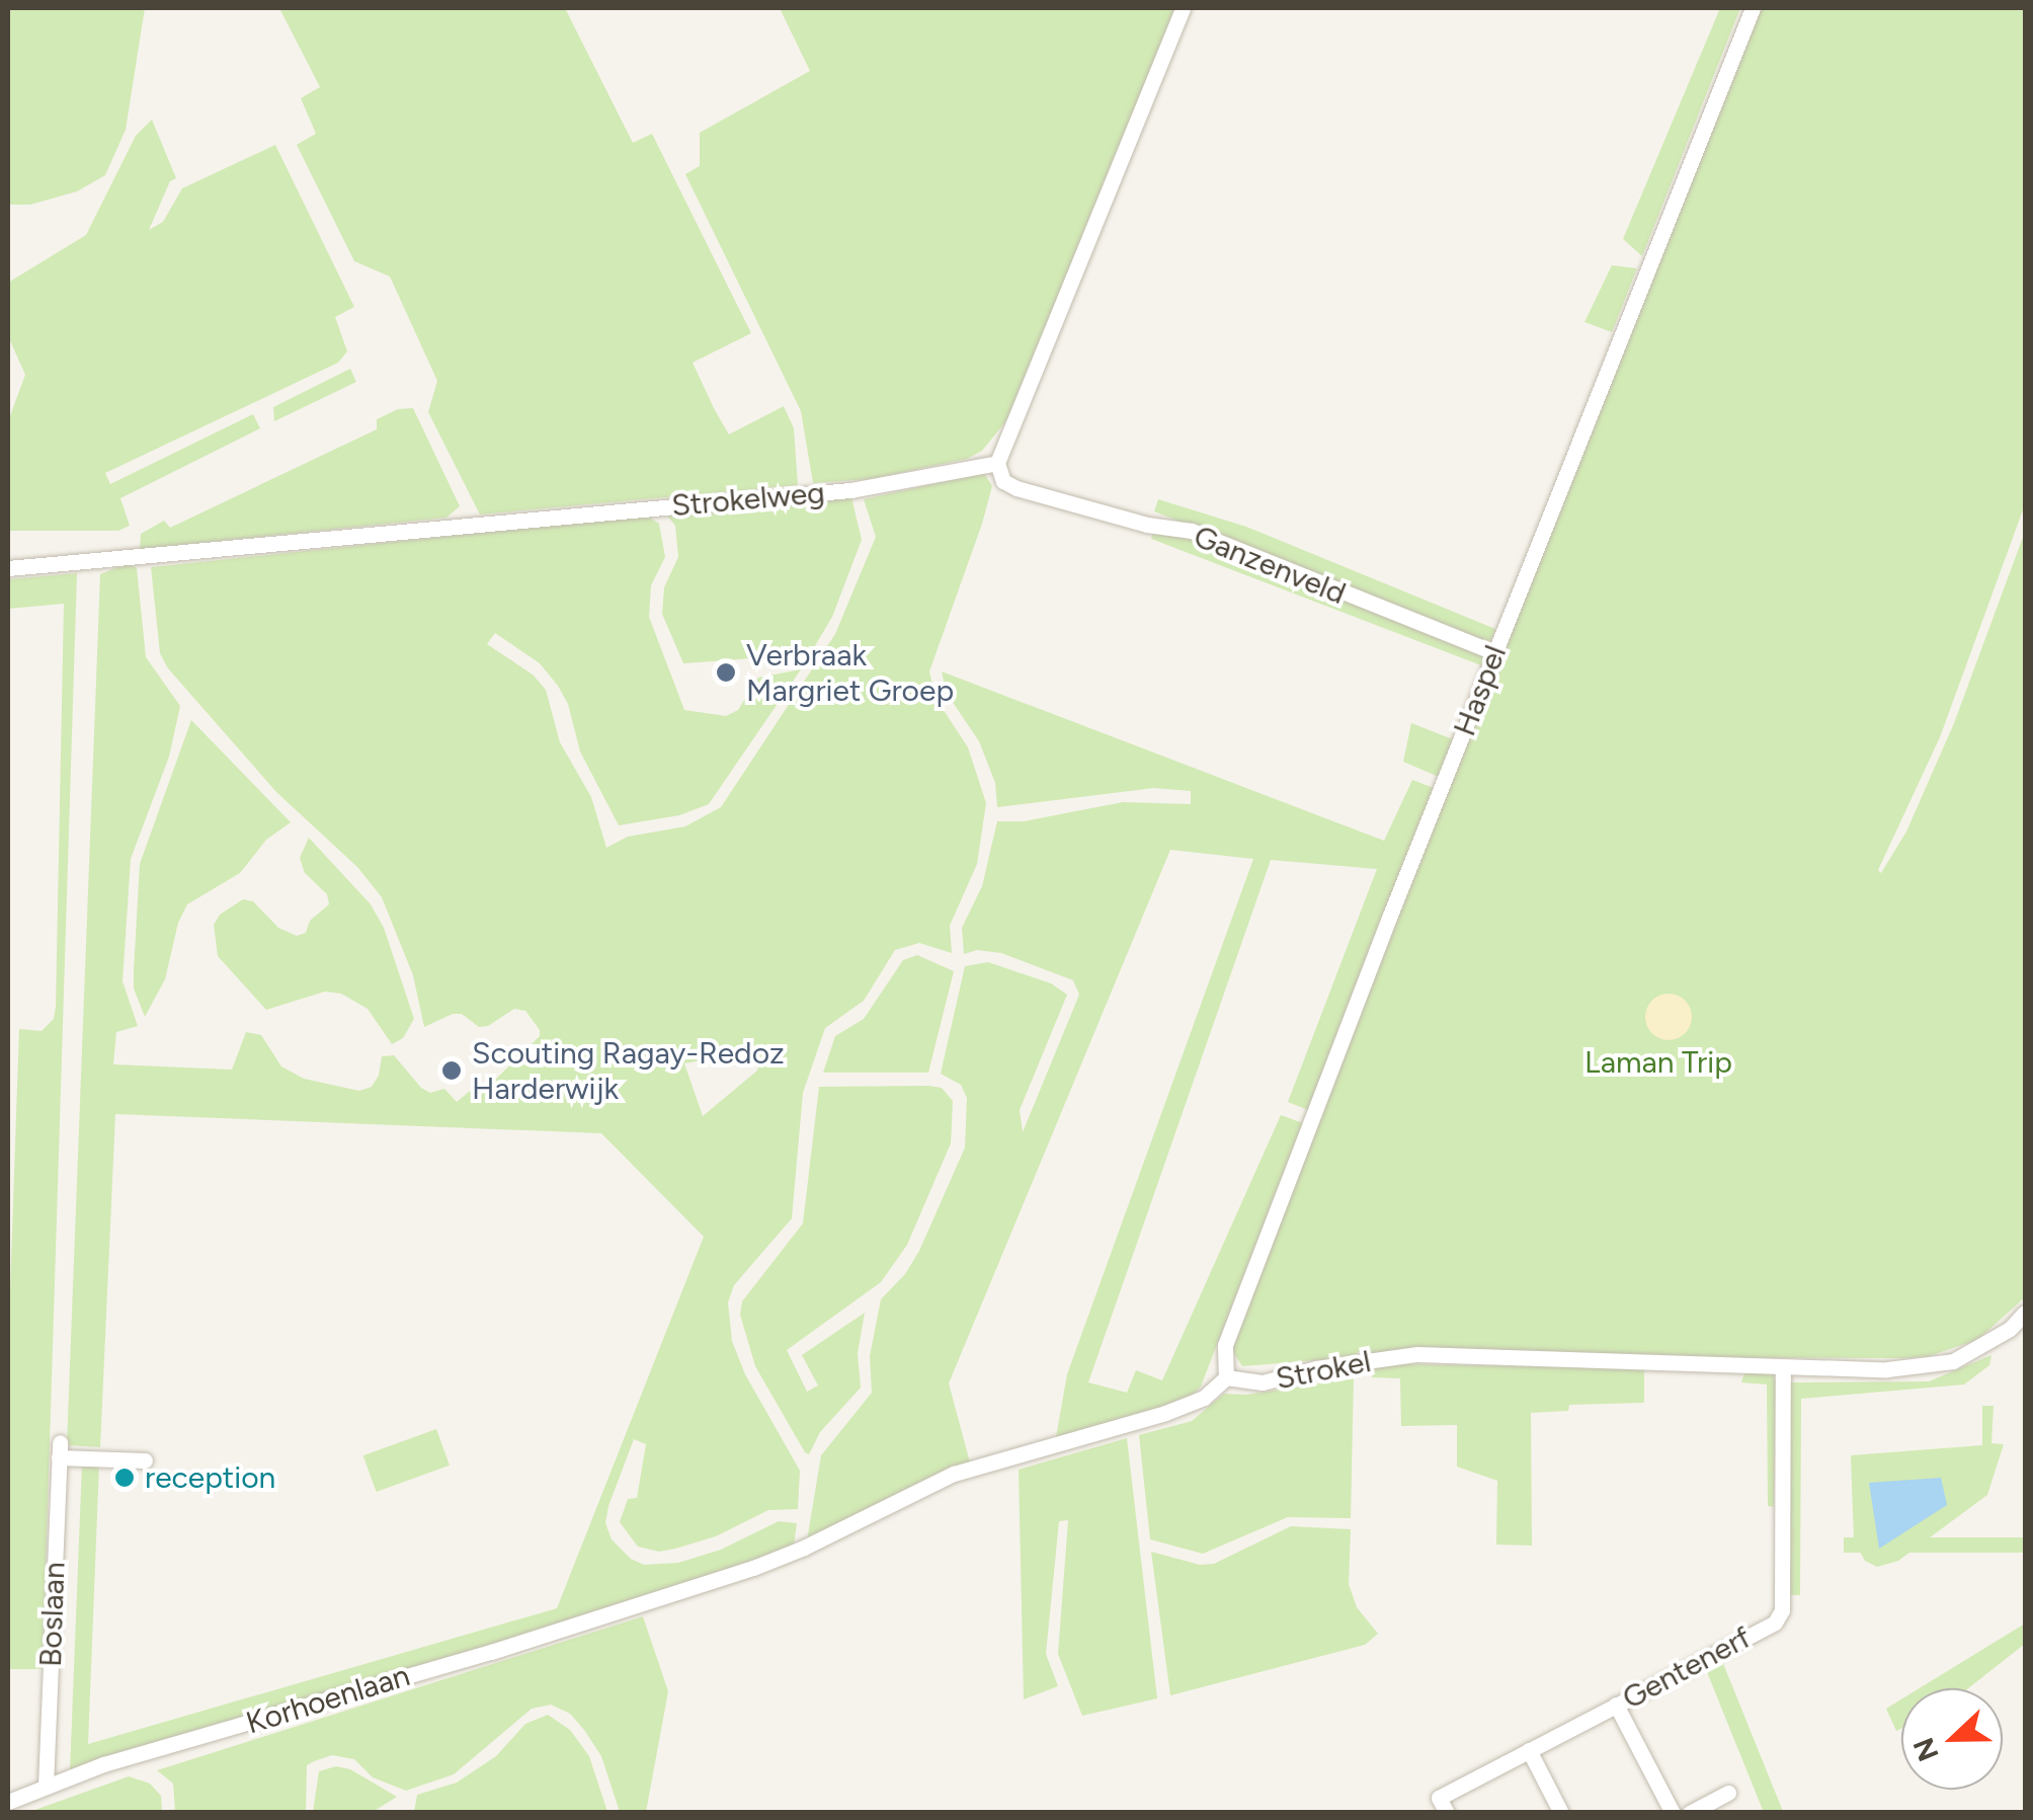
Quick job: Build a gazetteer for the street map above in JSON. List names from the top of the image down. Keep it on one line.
{"streets":{"street":["Strokelweg","Ganzenveld","Haspel","Strokel","Boslaan","Gentenerf","Korhoenlaan"]},"crossings":[["Strokelweg","Ganzenveld"],["Ganzenveld","Haspel"],["Haspel","Strokel"],["Haspel","Korhoenlaan"],["Strokel","Gentenerf"],["Strokel","Korhoenlaan"],["Boslaan","Korhoenlaan"]],"parks":["Laman Trip"],"places":["Verbraak Margriet Groep","Scouting Ragay-Redoz Harderwijk","reception"],"north":"left"}
